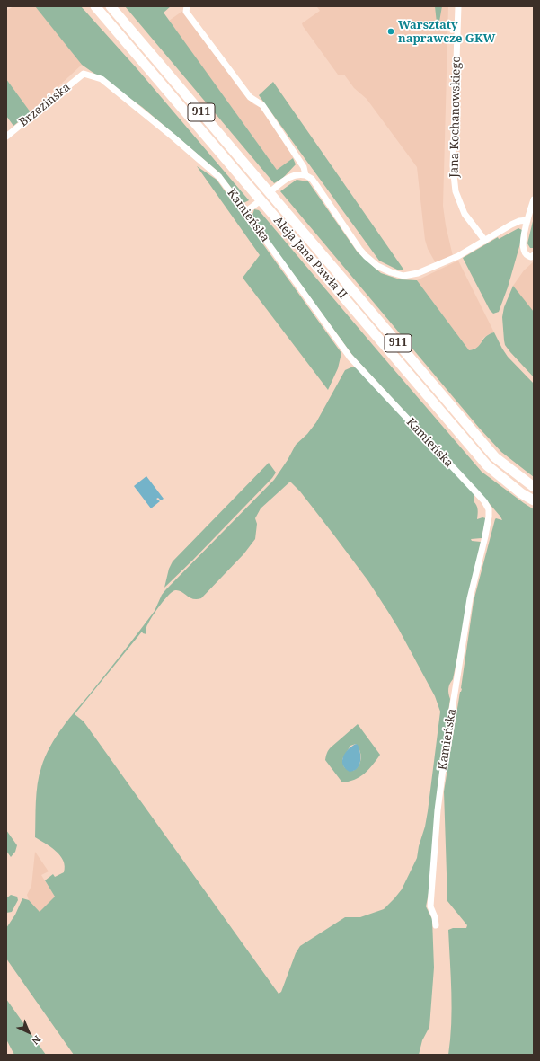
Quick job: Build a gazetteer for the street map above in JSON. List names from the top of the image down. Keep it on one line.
{"streets":{"main road":["911","Aleja Jana Pawła II"],"street":["Brzezińska","Jana Kochanowskiego","Kamieńska"]},"crossings":[["Brzezińska","Kamieńska"]],"places":["Warsztaty naprawcze GKW"],"north":"bottom right"}
